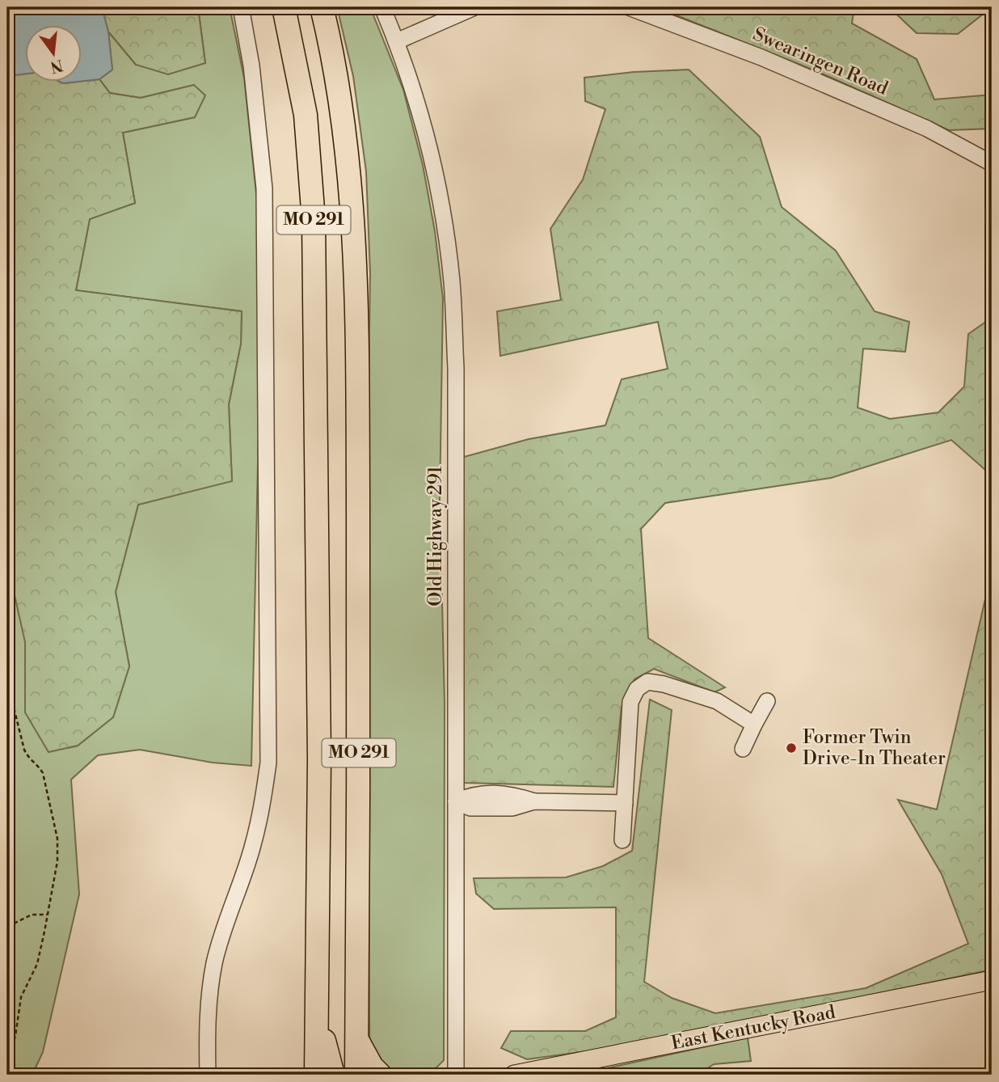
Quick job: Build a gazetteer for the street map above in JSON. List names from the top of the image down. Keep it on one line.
{"streets":{"highway":["MO 291"],"main road":["East Kentucky Road"],"street":["Swearingen Road","Old Highway 291"]},"places":["Former Twin Drive-In Theater"],"north":"bottom"}
